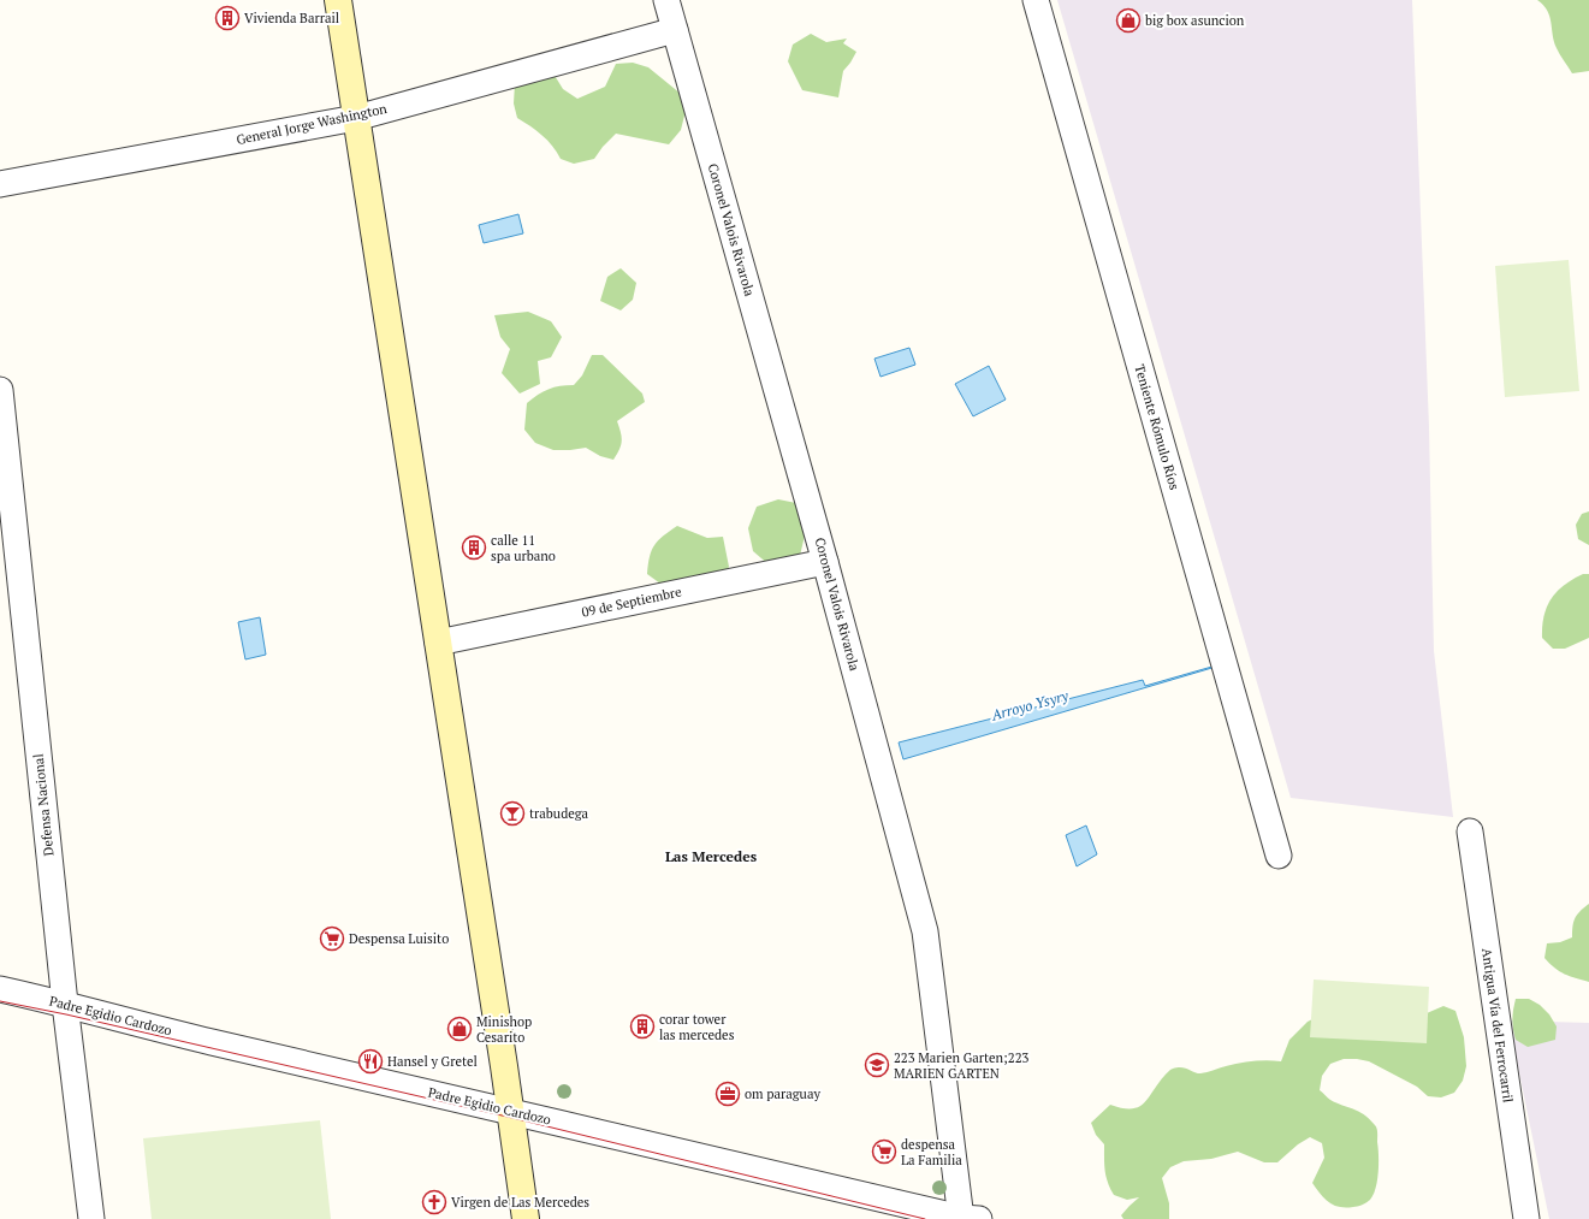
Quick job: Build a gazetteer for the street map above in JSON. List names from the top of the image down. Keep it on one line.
{"streets":{"street":["General Jorge Washington","Coronel Valois Rivarola","Teniente Rómulo Ríos","09 de Septiembre","Defensa Nacional","Padre Egidio Cardozo","Antigua Vía del Ferrocarril"]},"crossings":[["General Jorge Washington","Coronel Valois Rivarola"],["Coronel Valois Rivarola","09 de Septiembre"],["Coronel Valois Rivarola","Padre Egidio Cardozo"],["Defensa Nacional","Padre Egidio Cardozo"]],"districts":["Las Mercedes"],"water":["Arroyo Ysyry"],"places":{"building":["Vivienda Barrail","calle 11 spa urbano","corar tower las mercedes"],"shop":["big box asuncion","Minishop Cesarito"],"bar":["trabudega"],"supermarket":["Despensa Luisito","despensa La Familia"],"restaurant":["Hansel y Gretel"],"school or university":["223 Marien Garten;223 MARIEN GARTEN"],"office":["om paraguay"],"church":["Virgen de Las Mercedes"]}}
